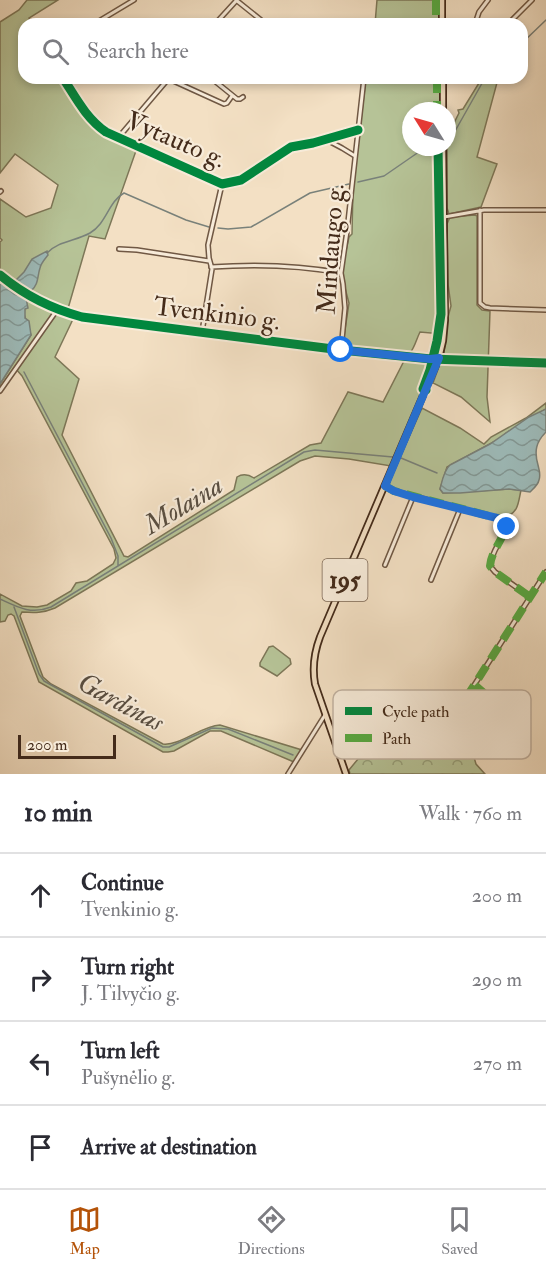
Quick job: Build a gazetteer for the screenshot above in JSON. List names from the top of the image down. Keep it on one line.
{"streets":{"main road":["195"],"street":["Vytauto g.","Mindaugo g.","Tvenkinio g."]},"crossings":[["Vytauto g.","Mindaugo g."],["Mindaugo g.","Tvenkinio g."],["Tvenkinio g.","195"]],"water":["Molaina","Gardinas"],"legend":["Cycle path","Path"],"scale_bar":"200 m","north":"top left","page":{"search":"Search here","scale":"200 m","heading":["10 min","Walk · 760 m"],"list":[["Continue","Tvenkinio g.","200 m"],["Turn right","J. Tilvyčio g.","290 m"],["Turn left","Pušynėlio g.","270 m"],"Arrive at destination"],"nav":["Map","Directions","Saved"]}}
